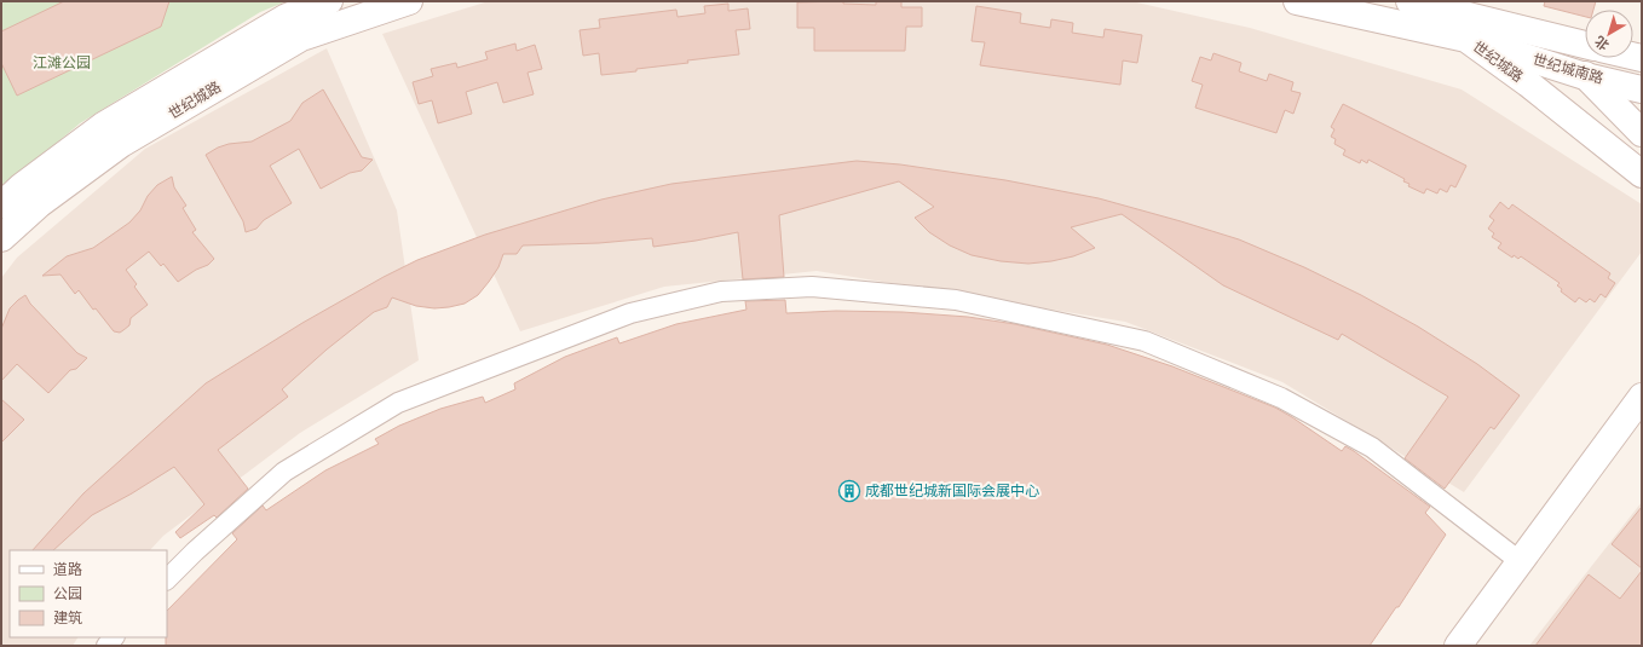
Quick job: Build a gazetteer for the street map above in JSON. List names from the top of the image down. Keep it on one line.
{"streets":{"main road":["世纪城路","世纪城南路"]},"crossings":[["世纪城路","世纪城南路"]],"parks":["江滩公园"],"places":{"building":["成都世纪城新国际会展中心"]},"legend":["道路","公园","建筑"],"north":"bottom left"}
